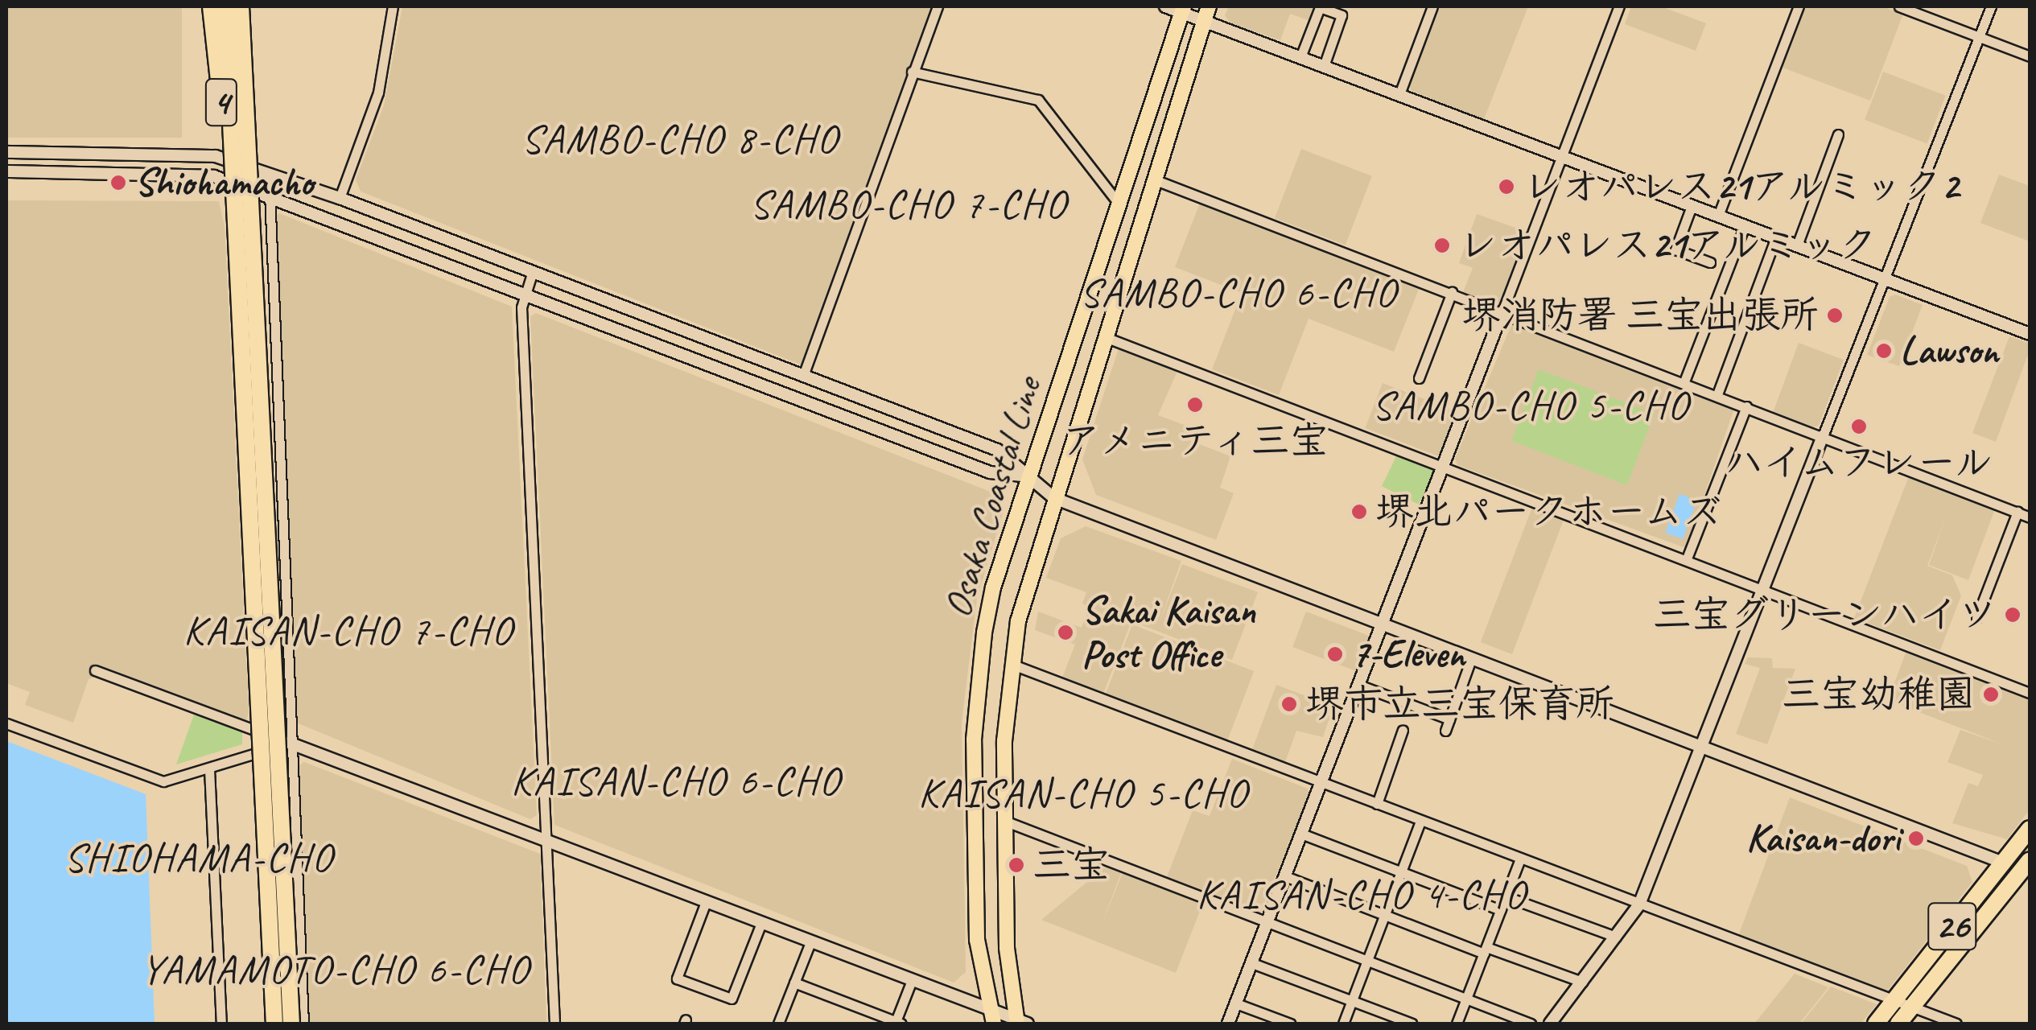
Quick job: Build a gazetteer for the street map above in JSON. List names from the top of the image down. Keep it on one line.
{"streets":{"highway":["4","26"],"main road":["Osaka Coastal Line"]},"districts":["SAMBO-CHO 8-CHO","SAMBO-CHO 7-CHO","SAMBO-CHO 6-CHO","SAMBO-CHO 5-CHO","KAISAN-CHO 7-CHO","KAISAN-CHO 6-CHO","KAISAN-CHO 5-CHO","SHIOHAMA-CHO","KAISAN-CHO 4-CHO","YAMAMOTO-CHO 6-CHO"],"places":["Shiohamacho","レオパレス21アルミック2","レオパレス21アルミック","堺消防署 三宝出張所","Lawson","アメニティ三宝","ハイムフレール","堺北パークホームズ","三宝グリーンハイツ","Sakai Kaisan Post Office","7-Eleven","三宝幼稚園","堺市立三宝保育所","Kaisan-dori","三宝"]}
